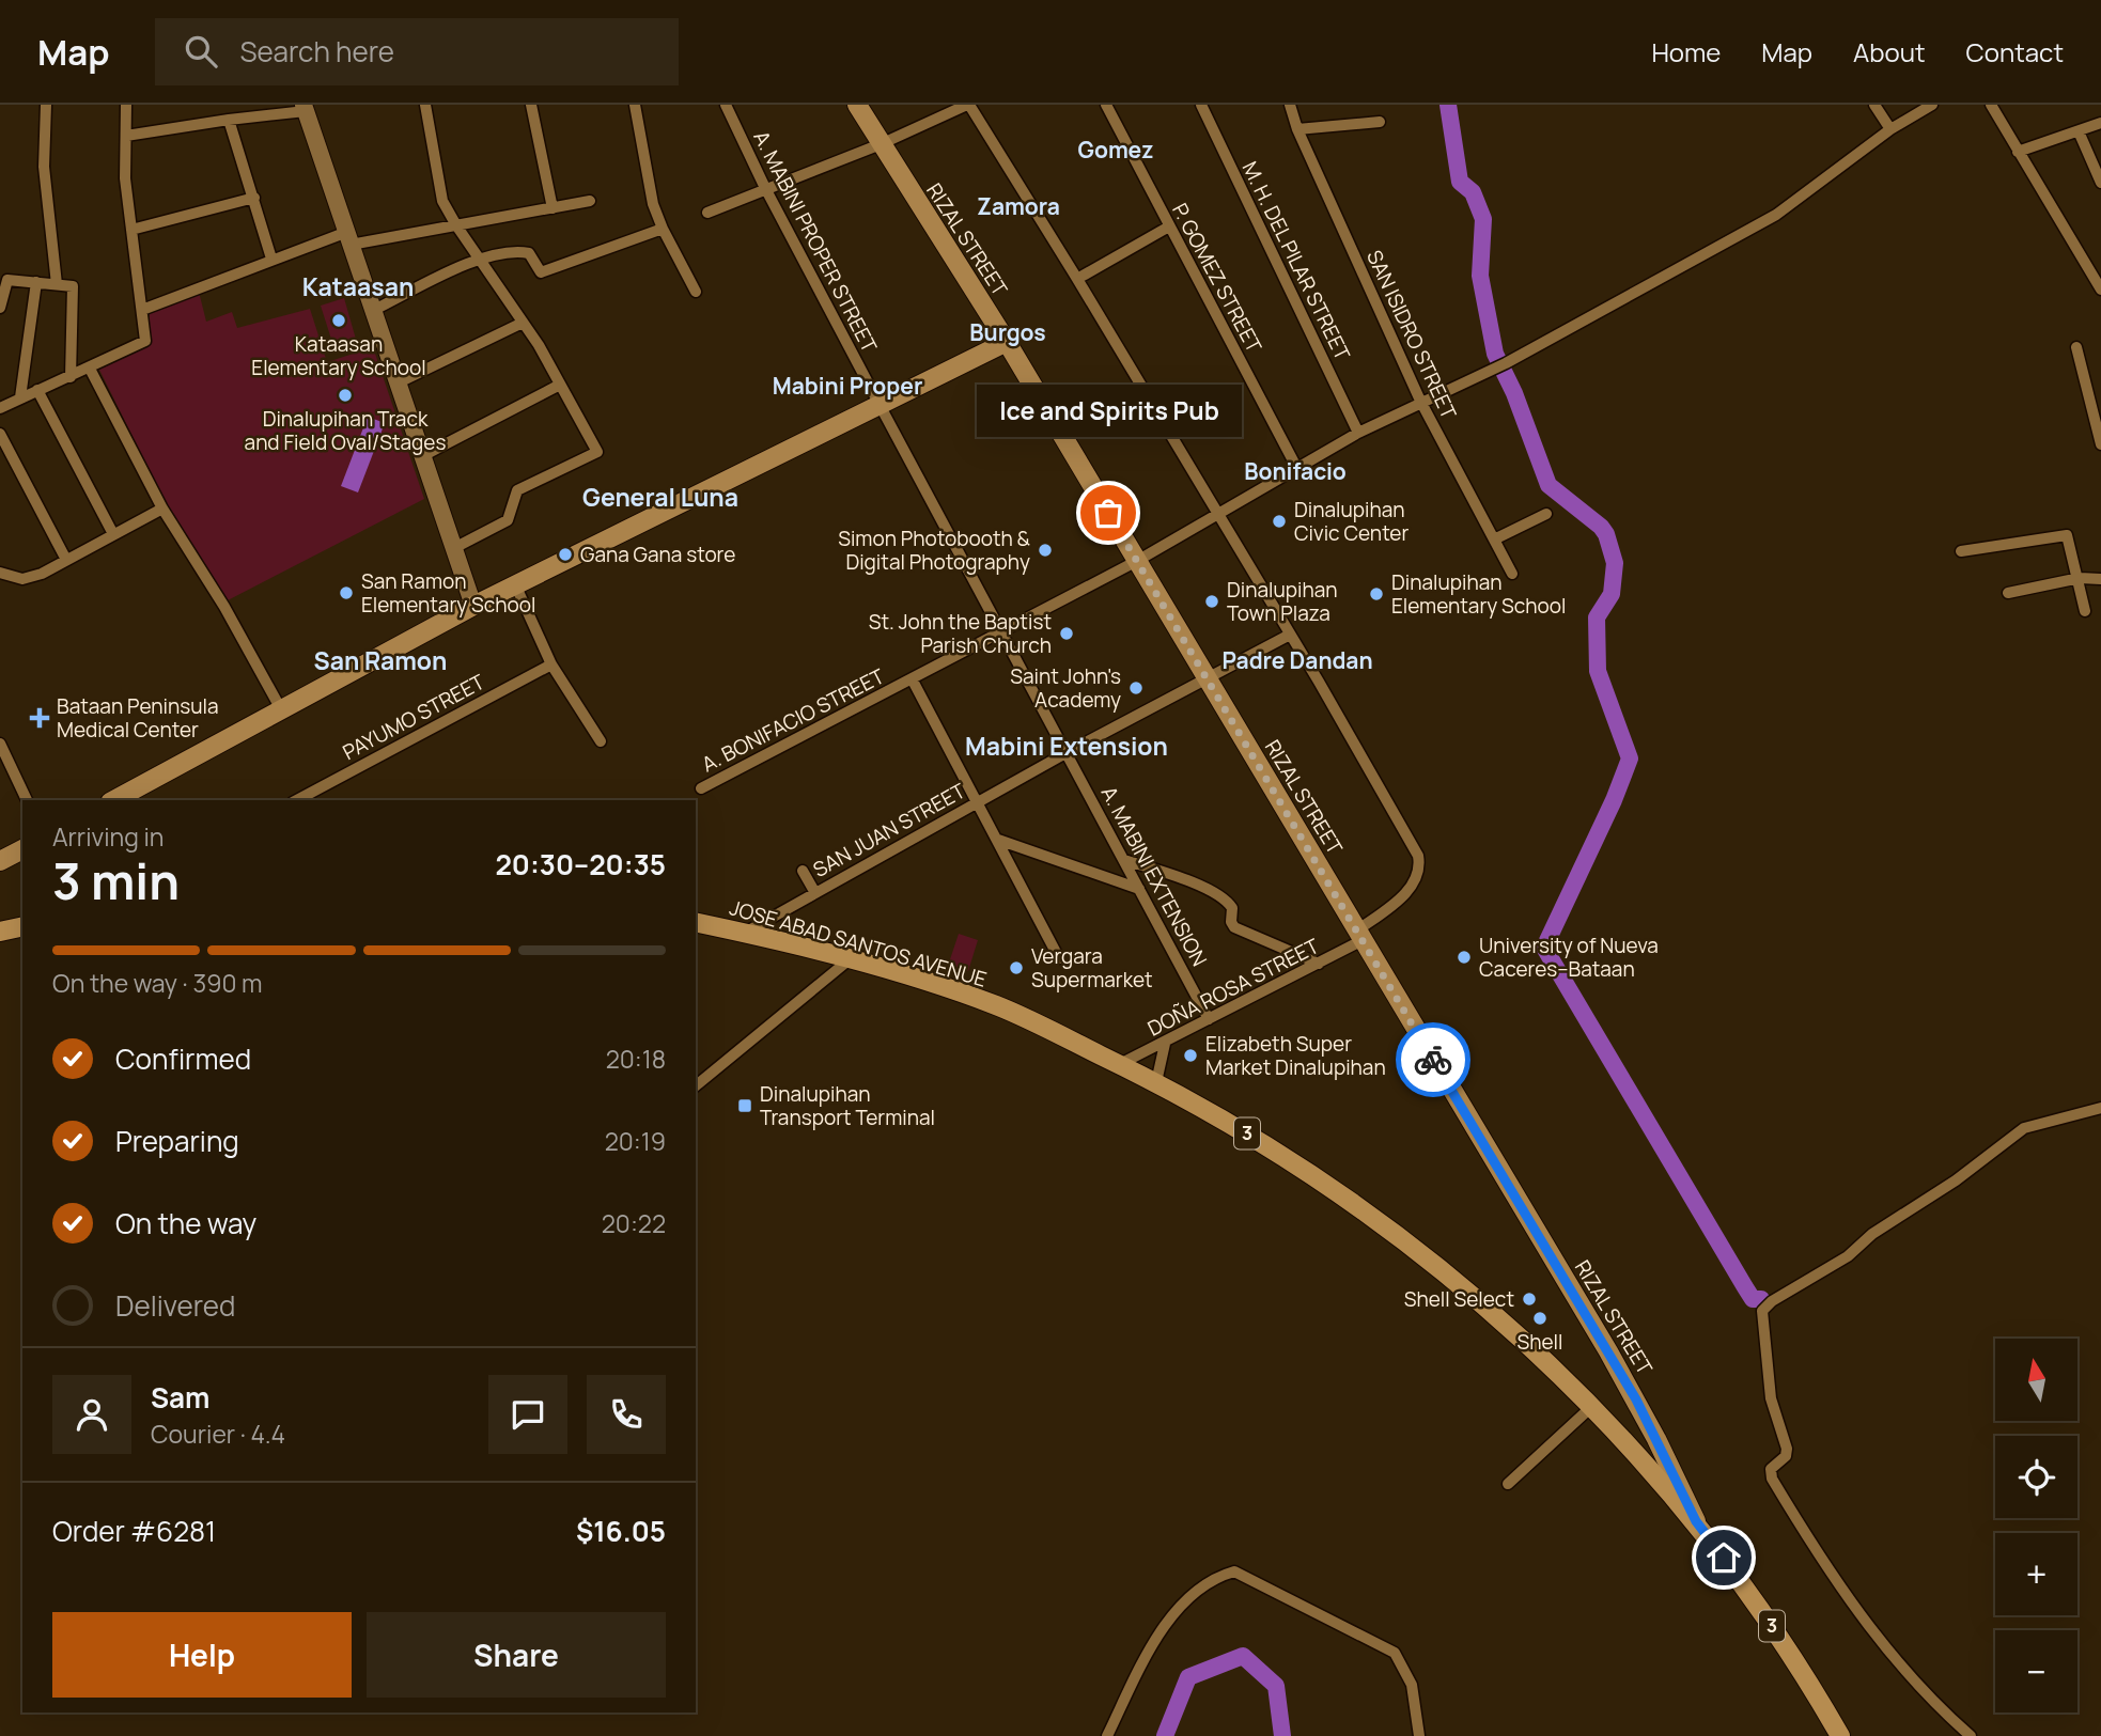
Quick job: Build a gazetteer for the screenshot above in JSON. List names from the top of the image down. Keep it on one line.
{"streets":{"highway":["JOSE ABAD SANTOS AVENUE","3"],"main road":["RIZAL STREET"],"street":["A. MABINI PROPER STREET","M. H. DEL PILAR STREET","P. GOMEZ STREET","SAN ISIDRO STREET","PAYUMO STREET","A. BONIFACIO STREET","SAN JUAN STREET","A. MABINI EXTENSION","DOÑA ROSA STREET"]},"crossings":[["RIZAL STREET","A. BONIFACIO STREET"],["RIZAL STREET","SAN JUAN STREET"],["RIZAL STREET","JOSE ABAD SANTOS AVENUE"],["RIZAL STREET","DOÑA ROSA STREET"],["A. MABINI PROPER STREET","A. BONIFACIO STREET"],["A. MABINI PROPER STREET","A. MABINI EXTENSION"],["M. H. DEL PILAR STREET","A. BONIFACIO STREET"],["P. GOMEZ STREET","A. BONIFACIO STREET"],["SAN ISIDRO STREET","A. BONIFACIO STREET"],["A. BONIFACIO STREET","A. MABINI EXTENSION"],["A. BONIFACIO STREET","DOÑA ROSA STREET"],["SAN JUAN STREET","A. MABINI EXTENSION"],["SAN JUAN STREET","JOSE ABAD SANTOS AVENUE"],["SAN JUAN STREET","DOÑA ROSA STREET"],["A. MABINI EXTENSION","DOÑA ROSA STREET"],["JOSE ABAD SANTOS AVENUE","DOÑA ROSA STREET"]],"districts":["Gomez","Zamora","Kataasan","Burgos","Mabini Proper","Bonifacio","General Luna","San Ramon","Padre Dandan","Mabini Extension"],"places":{"other":["Kataasan Elementary School","Dinalupihan Track and Field Oval/Stages","Ice and Spirits Pub","Dinalupihan Civic Center","Simon Photobooth & Digital Photography","Gana Gana store","San Ramon Elementary School","Dinalupihan Elementary School","Dinalupihan Town Plaza","St. John the Baptist Parish Church","Saint John's Academy","University of Nueva Caceres–Bataan","Vergara Supermarket","Elizabeth Super Market Dinalupihan","Shell Select","Shell"],"health":["Bataan Peninsula Medical Center"],"transit":["Dinalupihan Transport Terminal"]},"north":"top","page":{"header":"Map","search":"Search here","nav":["Home","Map","About","Contact"],"bubble":"Ice and Spirits Pub","heading":["3 min","Arriving in","20:30–20:35"],"panel":["Sam","Courier · 4.4","Order #6281","$16.05"],"bar":"On the way · 390 m","list":[["Confirmed","20:18"],["Preparing","20:19"],["On the way","20:22"],"Delivered"],"map_buttons":["+","−"],"buttons":["Help","Share"]}}
